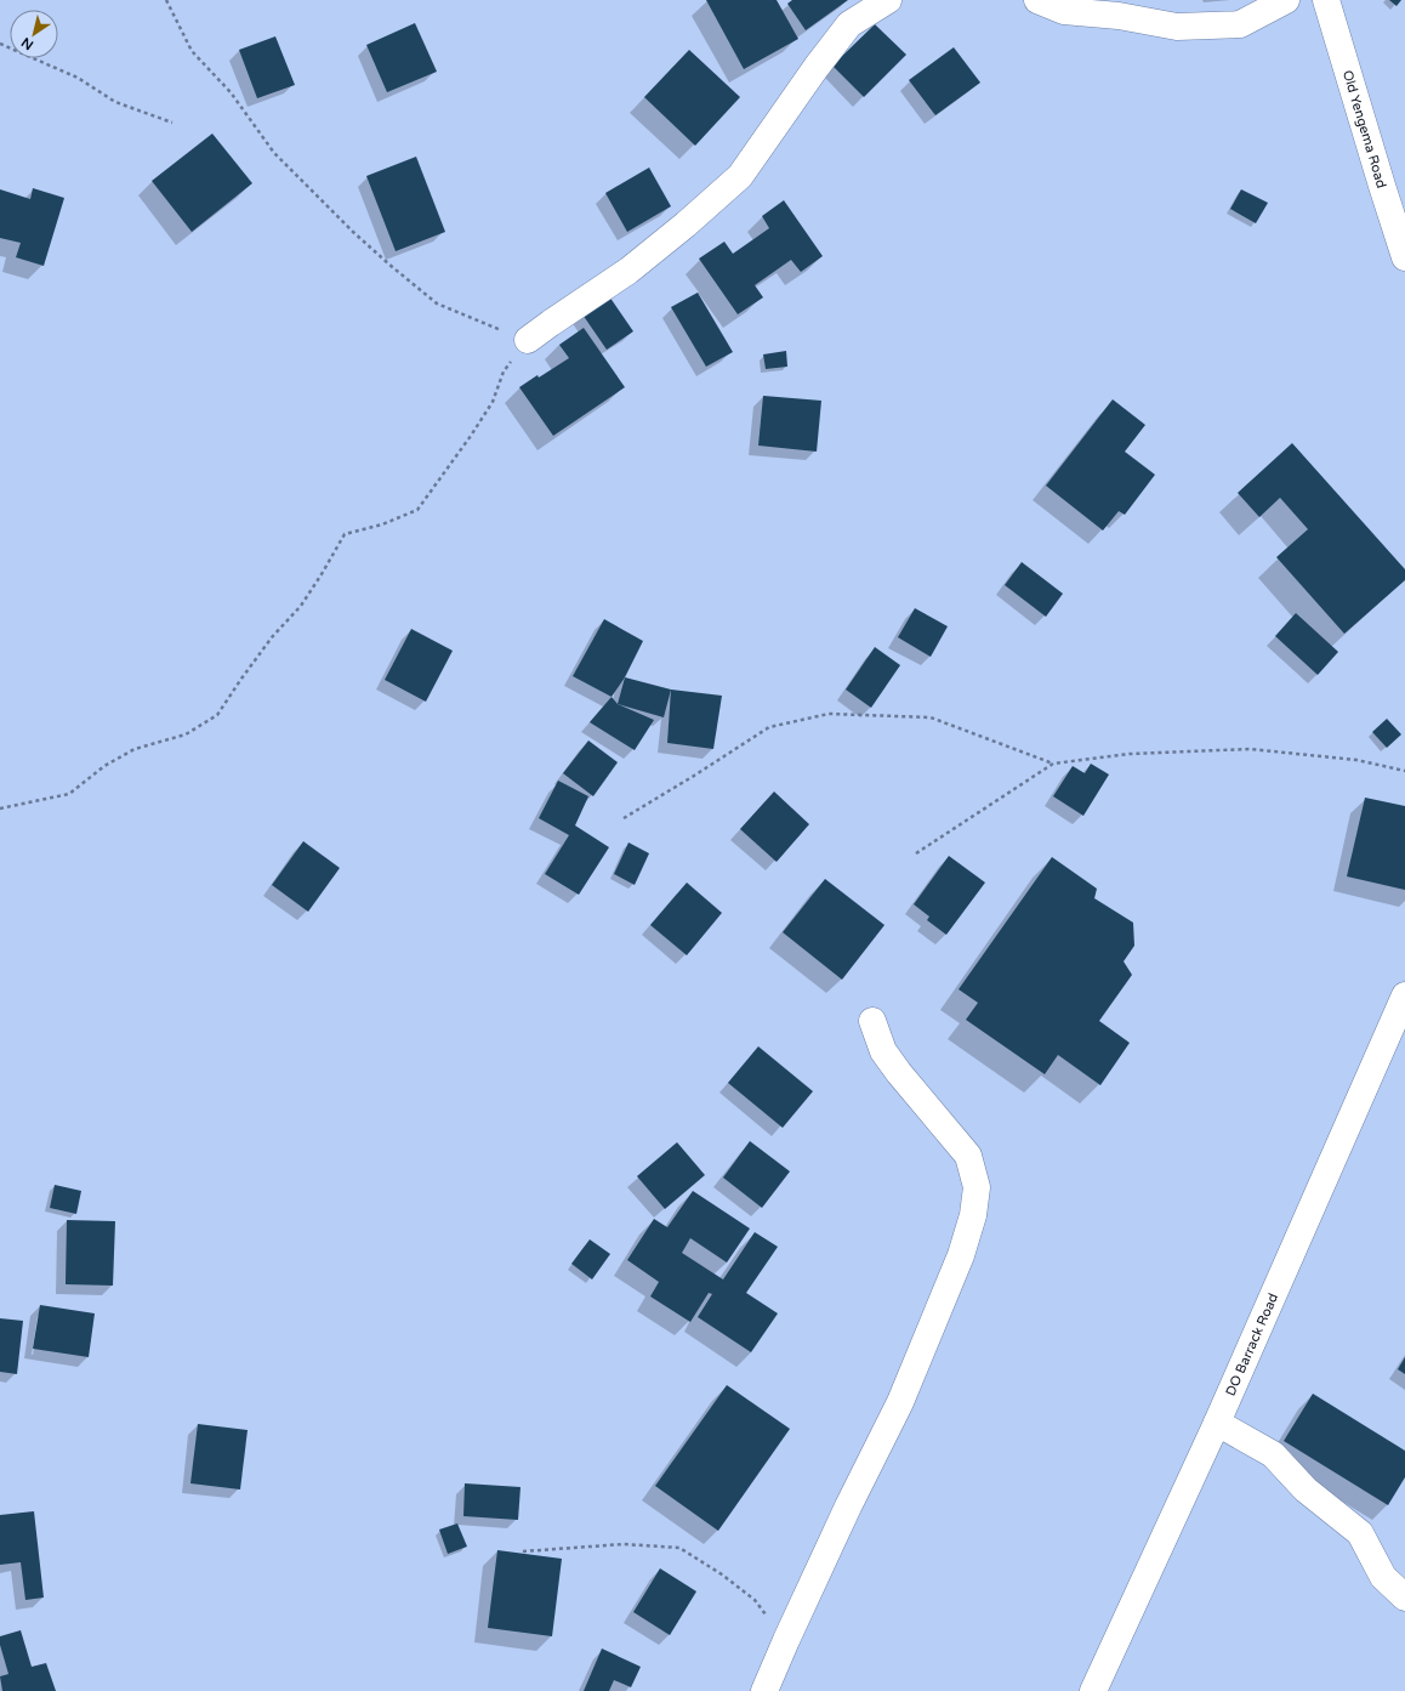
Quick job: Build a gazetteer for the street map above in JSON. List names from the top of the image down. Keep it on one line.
{"streets":{"street":["Old Yengema Road","DO Barrack Road"]},"north":"bottom left"}
